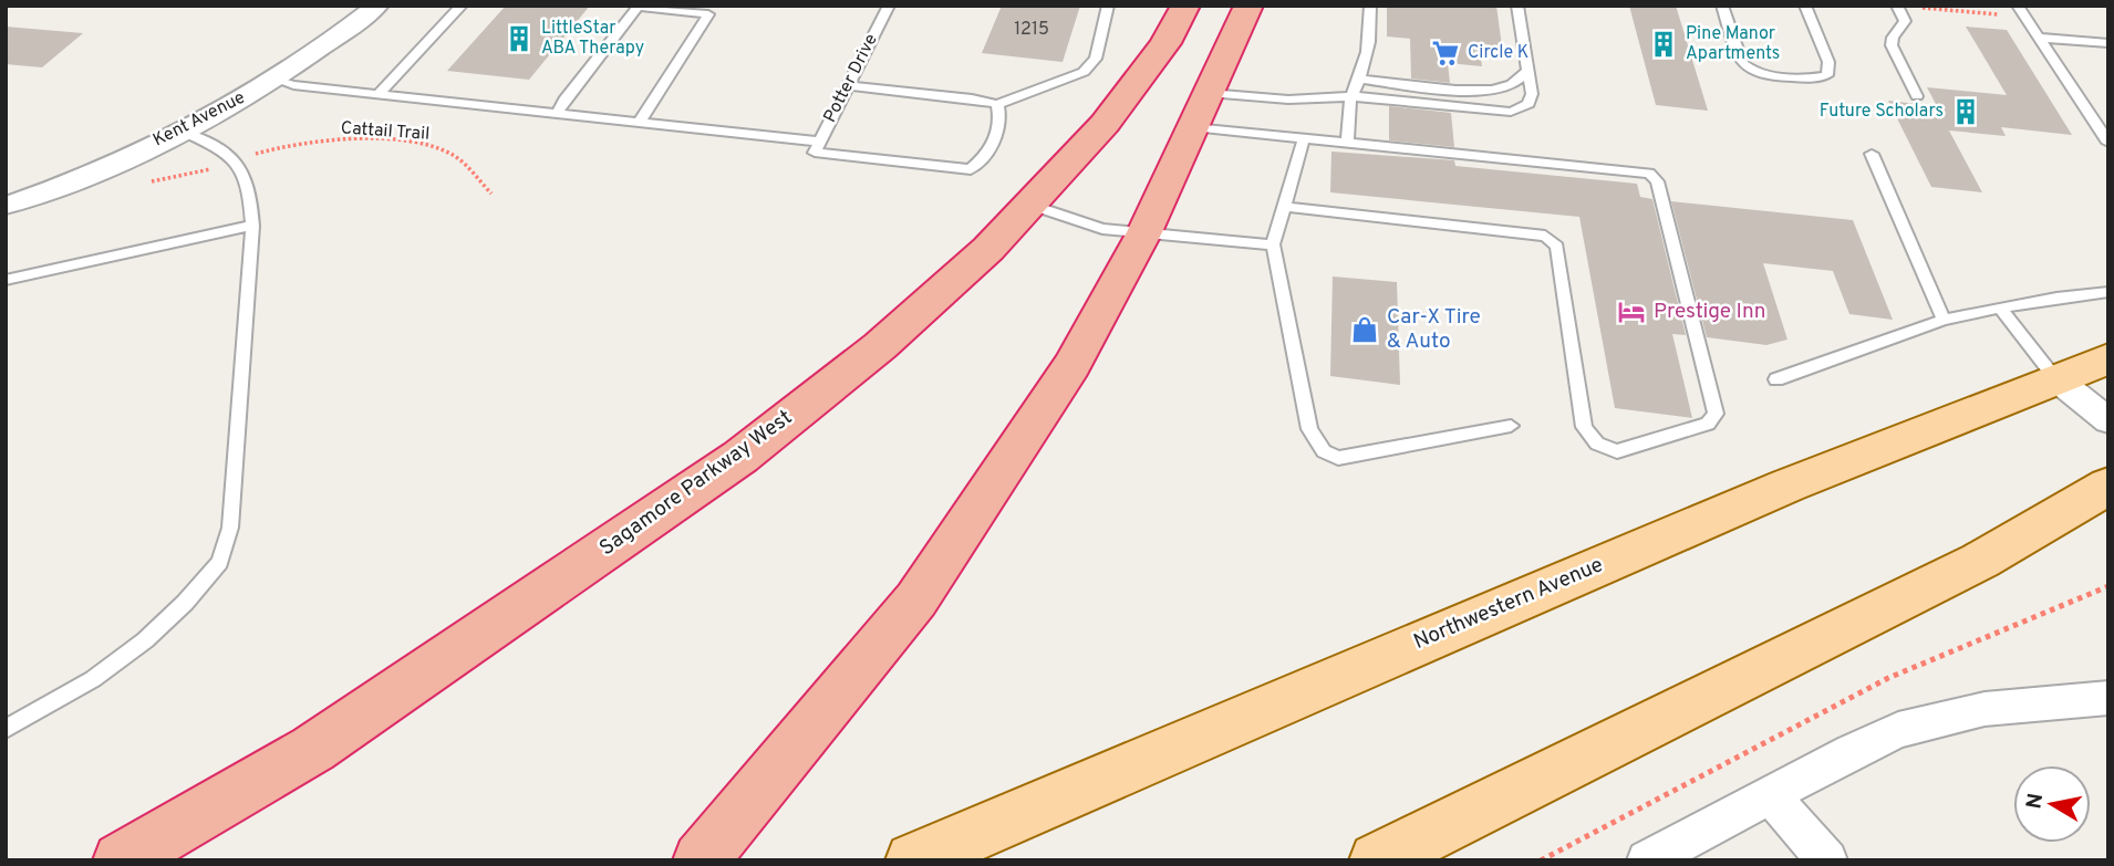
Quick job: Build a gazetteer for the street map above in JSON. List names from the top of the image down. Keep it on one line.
{"streets":{"highway":["Sagamore Parkway West"],"main road":["Northwestern Avenue"],"street":["Kent Avenue"],"lane":["Potter Drive"],"path":["Cattail Trail"]},"places":{"building":["LittleStar ABA Therapy","Pine Manor Apartments","Future Scholars"],"supermarket":["Circle K"],"hotel":["Prestige Inn"],"shop":["Car-X Tire & Auto"]},"house_numbers":["1215"],"north":"left"}
